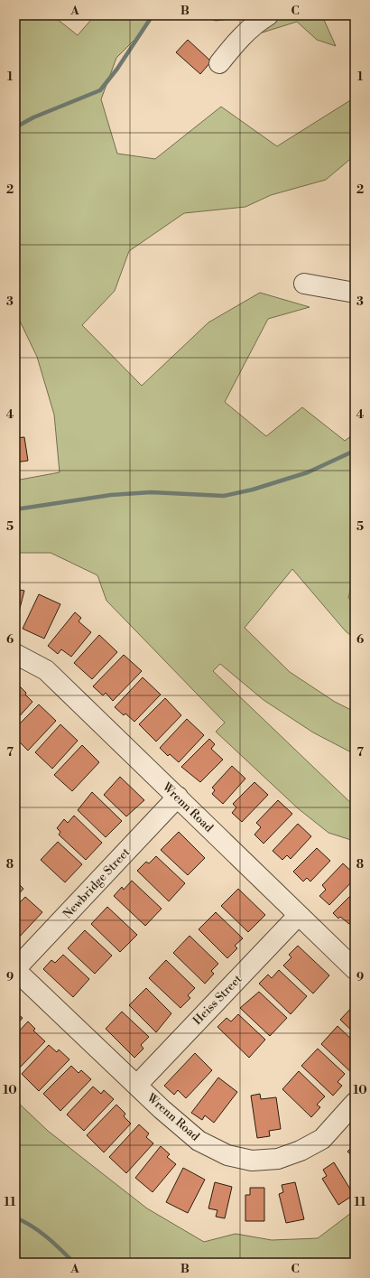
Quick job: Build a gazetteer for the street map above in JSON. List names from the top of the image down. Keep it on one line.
{"streets":{"street":["Wrenn Road","Newbridge Street","Heiss Street"]},"crossings":[["Wrenn Road","Newbridge Street"],["Wrenn Road","Heiss Street"]],"grid":{"columns":["A","B","C"],"rows":["1","2","3","4","5","6","7","8","9","10","11"]}}
